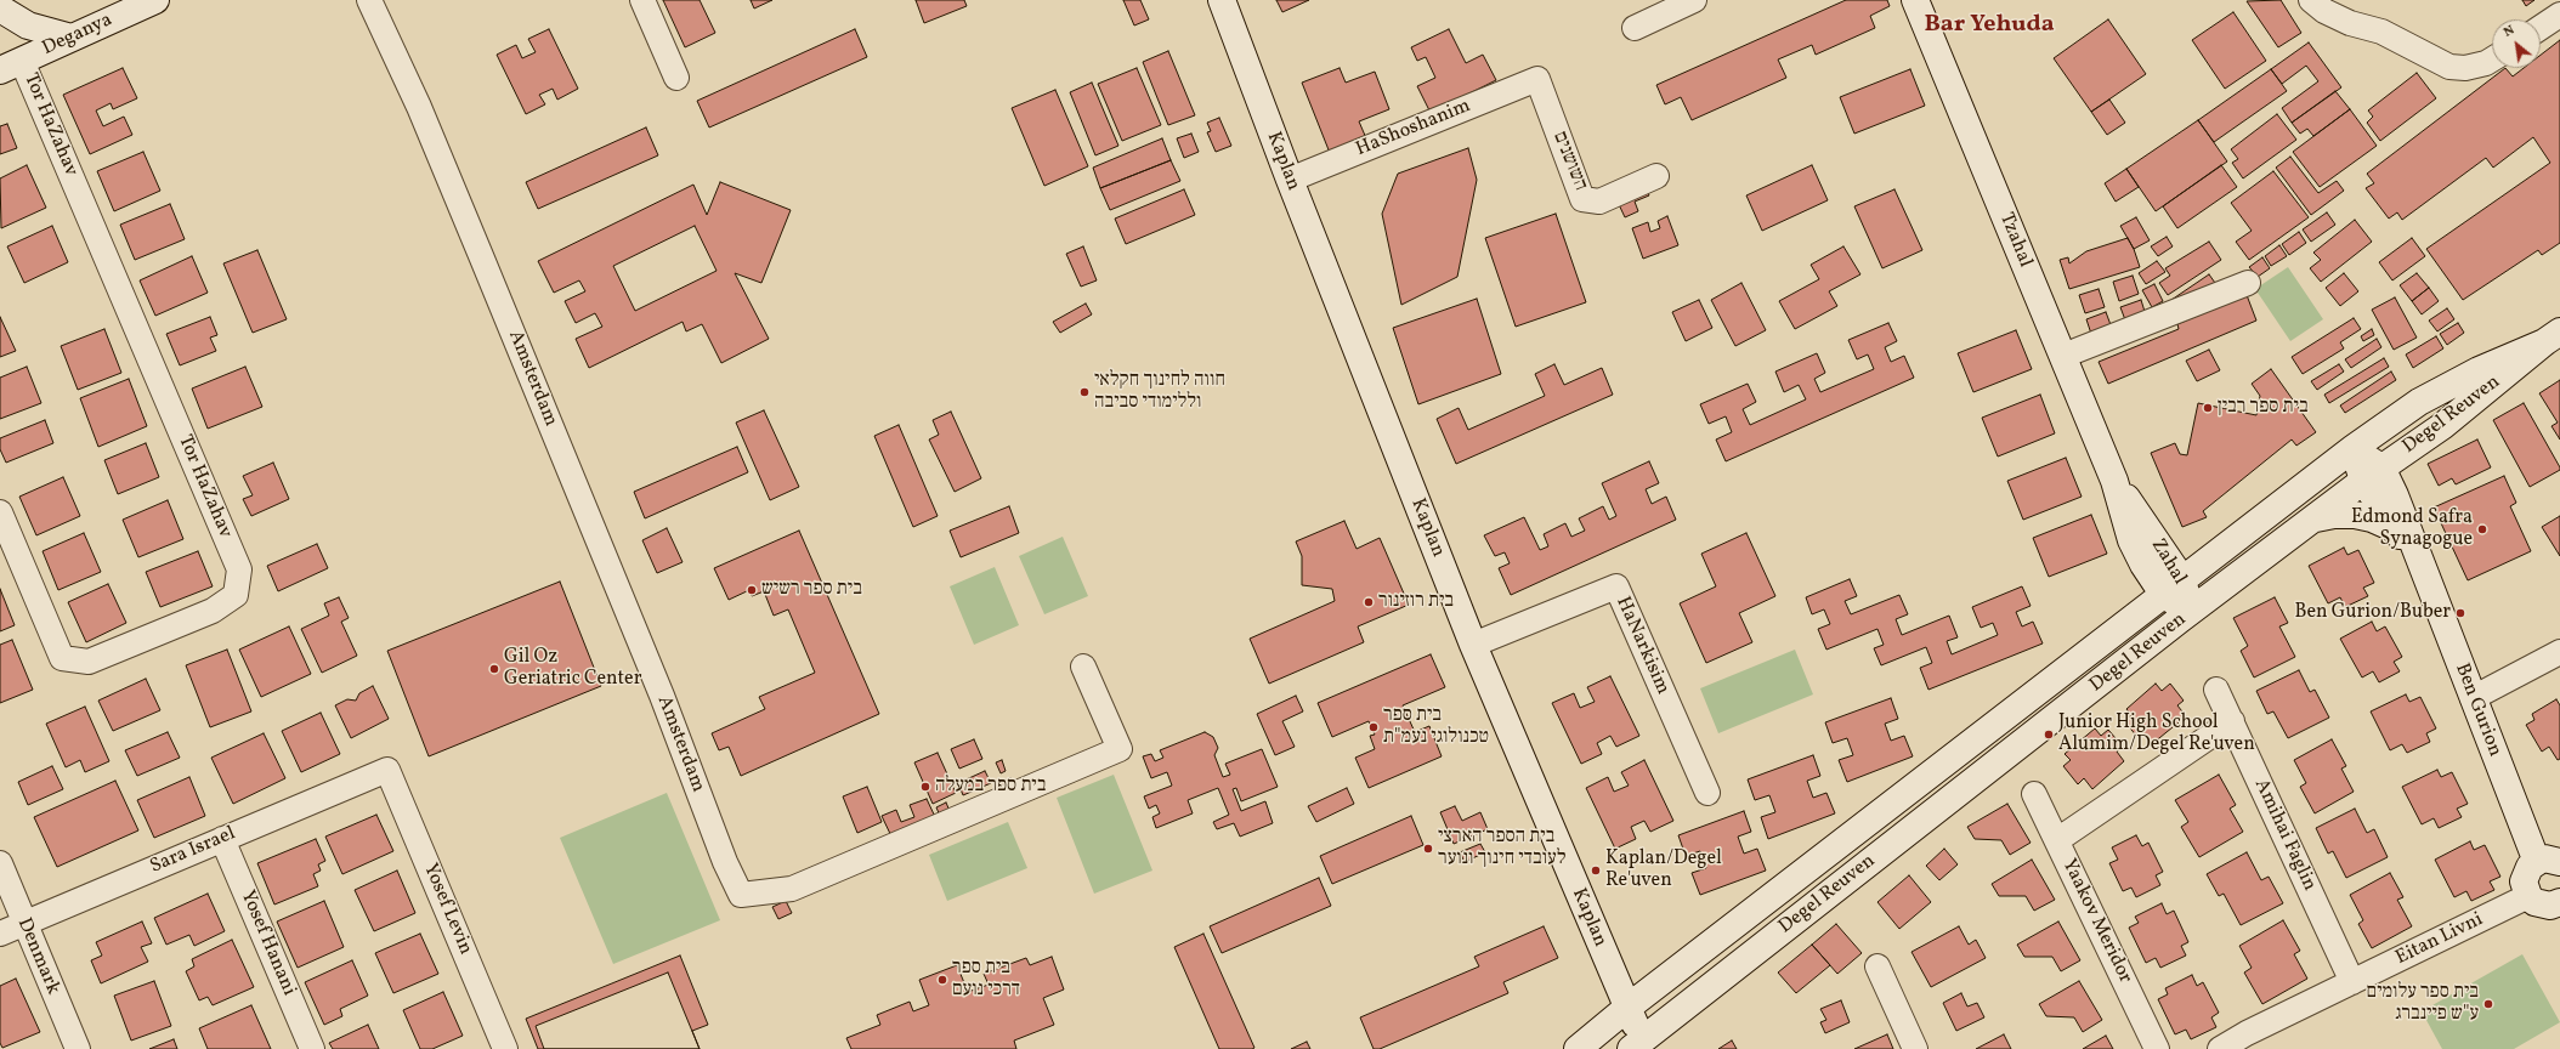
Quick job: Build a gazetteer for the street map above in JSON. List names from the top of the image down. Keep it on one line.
{"streets":{"street":["Deganya","Tor HaZahav","HaShoshanim","Kaplan","Tzahal","Amsterdam","Degel Reuven","Zahal","HaNarkisim","Ben Gurion","Amihai Faglin","Sara Israel","Yosef Levin","Yaakov Meridor","Eitan Livni","Yosef Hanani","Denmark"]},"crossings":[["Deganya","Tor HaZahav"],["HaShoshanim","Kaplan"],["Kaplan","Degel Reuven"],["Kaplan","HaNarkisim"],["Tzahal","Zahal"],["Degel Reuven","Zahal"],["Degel Reuven","Ben Gurion"],["Ben Gurion","Eitan Livni"],["Amihai Faglin","Eitan Livni"],["Sara Israel","Yosef Levin"],["Sara Israel","Yosef Hanani"],["Sara Israel","Denmark"]],"districts":["Bar Yehuda"],"places":["חווה לחינוך חקלאי וללימודי סביבה","בית ספר רבין","Edmond Safra Synagogue","בית ספר רשיש","בית רוזינור","Ben Gurion/Buber","Gil Oz Geriatric Center","בית ספר טכנולוגי נעמ\"ת","Junior High School Alumim/Degel Re'uven","בית ספר במעלה","בית הספר הארצי לעובדי חינוך ונוער","Kaplan/Degel Re'uven","בית ספר דרכי נועם","בית ספר עלומים ע\"ש פיינברג"],"north":"top left"}
